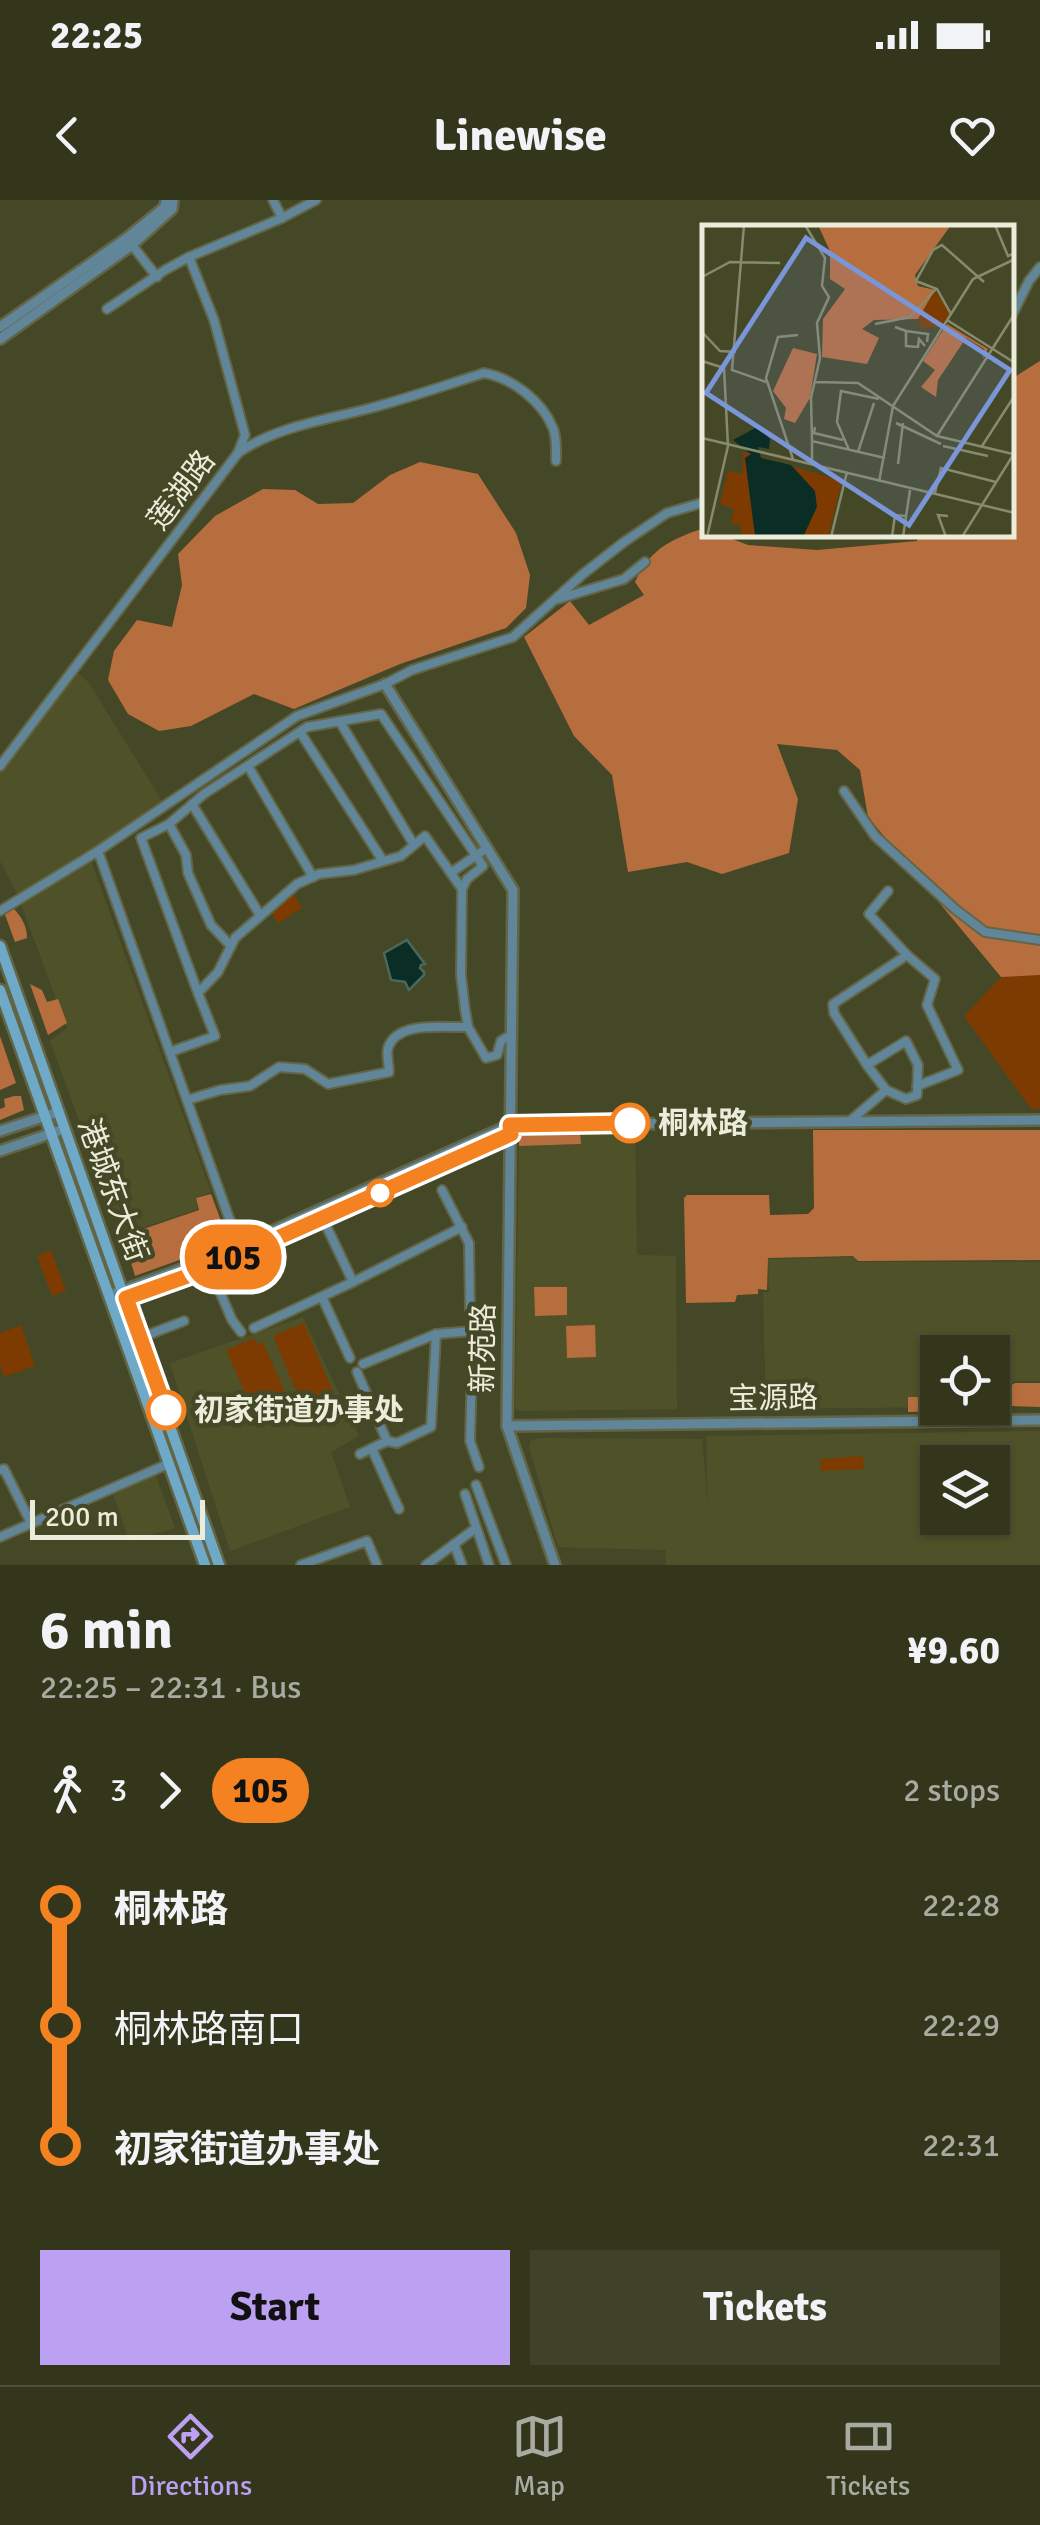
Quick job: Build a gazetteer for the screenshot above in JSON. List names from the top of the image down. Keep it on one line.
{"streets":{"main road":["港城东大街"],"street":["莲湖路","新苑路","宝源路"]},"crossings":[["新苑路","宝源路"]],"places":["桐林路","初家街道办事处"],"lines":["bus line 105"],"scale_bar":"200 m","page":{"status":"22:25","header":"Linewise","on_map":"105","scale":"200 m","heading":["6 min","22:25 – 22:31 · Bus","¥9.60"],"legs":["3","105","2 stops"],"list":[{"name":"桐林路","value":"22:28"},{"name":"桐林路南口","value":"22:29"},{"name":"初家街道办事处","value":"22:31"}],"buttons":["Start","Tickets"],"tabs":["Directions","Map","Tickets"]}}
